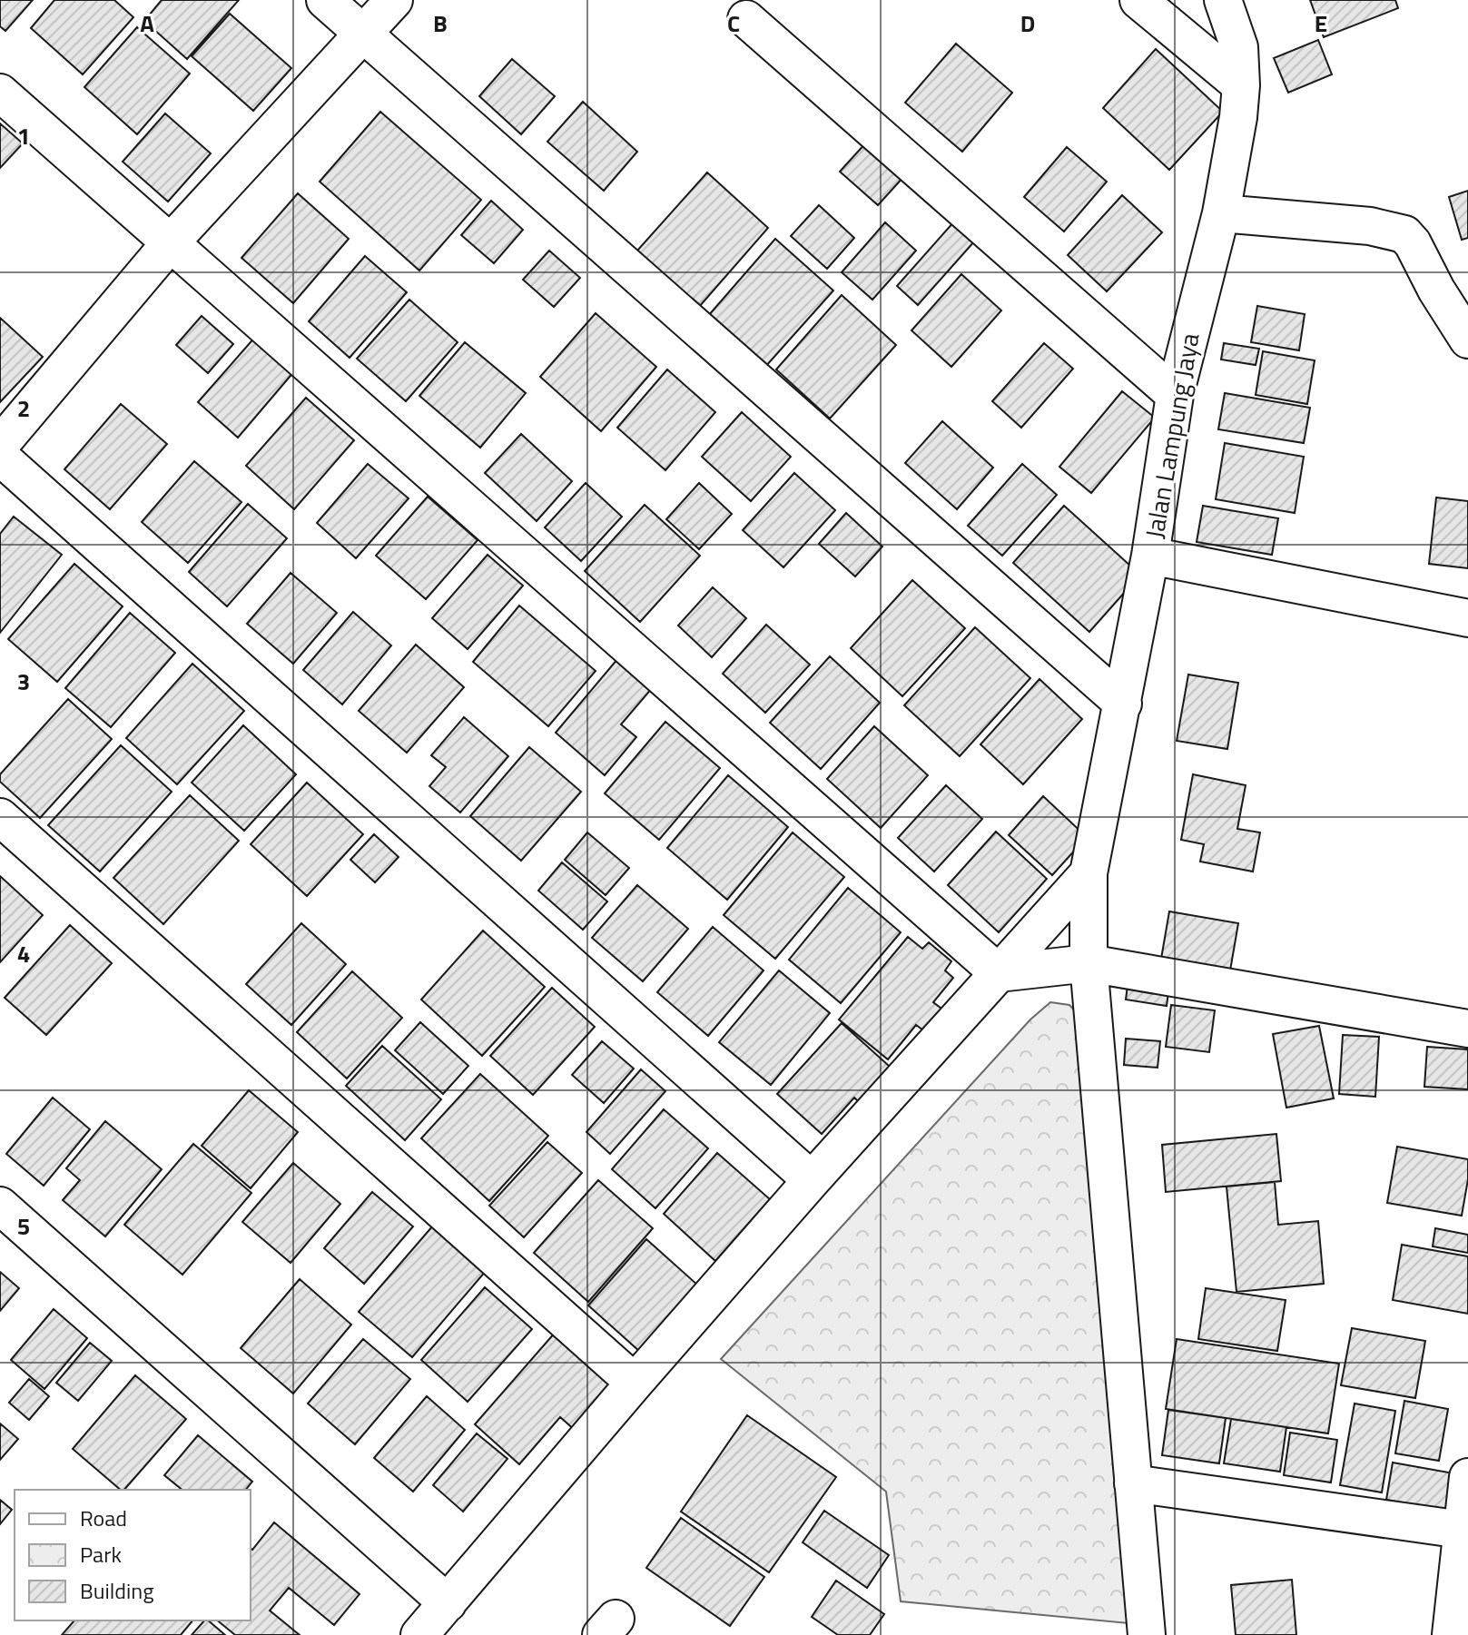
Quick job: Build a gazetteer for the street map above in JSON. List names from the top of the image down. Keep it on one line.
{"streets":{"street":["Jalan Lampung Jaya"]},"legend":["Road","Park","Building"],"grid":{"columns":["A","B","C","D","E"],"rows":["1","2","3","4","5"]}}
